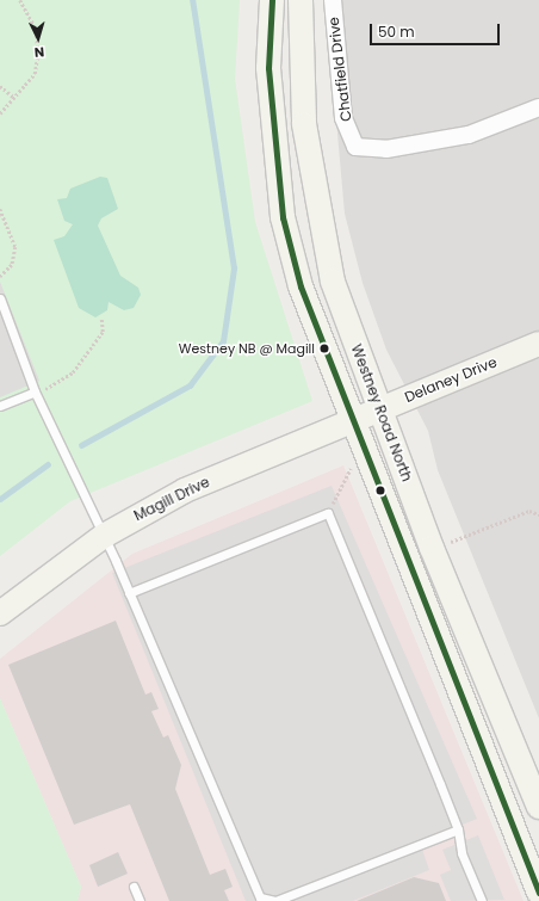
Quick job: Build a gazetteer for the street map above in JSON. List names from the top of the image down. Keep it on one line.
{"streets":{"main road":["Delaney Drive","Westney Road North","Magill Drive"],"street":["Chatfield Drive"]},"crossings":[["Delaney Drive","Westney Road North"],["Delaney Drive","Magill Drive"],["Westney Road North","Magill Drive"]],"places":["Westney NB @ Magill"],"scale_bar":"50 m","north":"bottom"}
